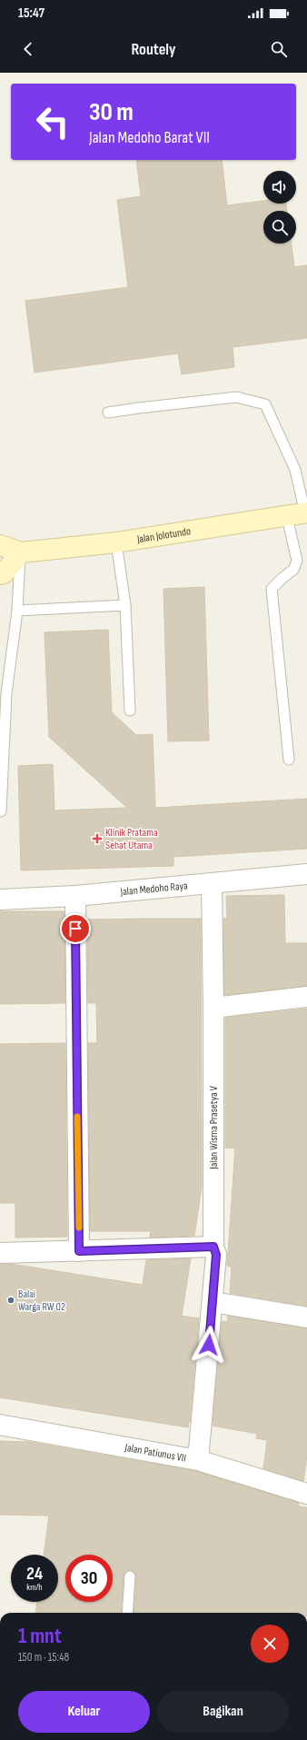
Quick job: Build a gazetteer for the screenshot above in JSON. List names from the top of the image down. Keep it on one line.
{"streets":{"main road":["Jalan Jolotundo"],"street":["Jalan Medoho Raya","Jalan Wisma Prasetya V","Jalan Patiunus VII"]},"crossings":[["Jalan Medoho Raya","Jalan Wisma Prasetya V"],["Jalan Wisma Prasetya V","Jalan Patiunus VII"]],"places":{"health":["Klinik Pratama Sehat Utama"],"other":["Balai Warga RW 02"]},"page":{"status":"15:47","header":"Routely","turn":["30 m","Jalan Medoho Barat VII"],"speed":"24 km/h","limit":"30","heading":["1 mnt","150 m · 15:48"],"buttons":["Keluar","Bagikan"]}}
